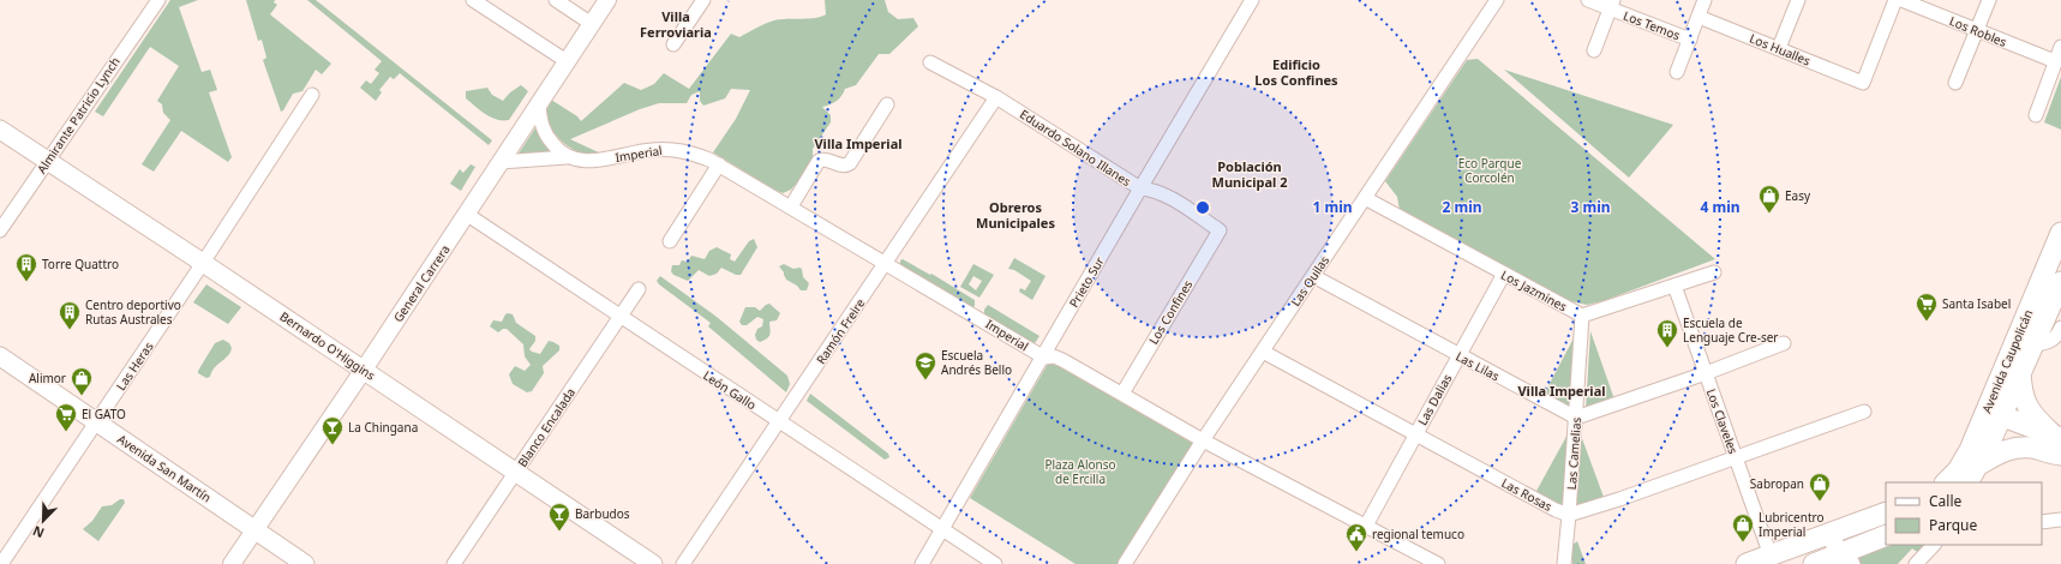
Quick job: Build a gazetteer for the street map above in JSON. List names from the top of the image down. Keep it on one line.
{"streets":{"main road":["Bernardo O'Higgins","Avenida Caupolicán","Avenida San Martín"],"street":["Los Temos","Los Robles","Los Hualles","Almirante Patricio Lynch","Eduardo Solano Illanes","Imperial","Las Quilas","Prieto Sur","General Carrera","Los Jazmines","Los Confines","Ramón Freire","Las Heras","Las Lilas","León Gallo","Las Dalias","Los Claveles","Blanco Encalada","Las Camelias","Las Rosas"]},"crossings":[["Almirante Patricio Lynch","Bernardo O'Higgins"],["Eduardo Solano Illanes","Prieto Sur"],["Eduardo Solano Illanes","Los Confines"],["Eduardo Solano Illanes","Ramón Freire"],["Imperial","Las Quilas"],["Imperial","Prieto Sur"],["Imperial","General Carrera"],["Imperial","Los Confines"],["Imperial","Ramón Freire"],["Imperial","Las Dalias"],["Las Quilas","Los Jazmines"],["Las Quilas","Las Lilas"],["Las Quilas","Las Rosas"],["Prieto Sur","León Gallo"],["General Carrera","Bernardo O'Higgins"],["General Carrera","León Gallo"],["General Carrera","Avenida San Martín"],["Los Jazmines","Las Dalias"],["Los Jazmines","Las Camelias"],["Ramón Freire","León Gallo"],["Bernardo O'Higgins","Las Heras"],["Bernardo O'Higgins","Blanco Encalada"],["Las Heras","Avenida San Martín"],["Las Lilas","Las Dalias"],["Las Lilas","Las Camelias"],["León Gallo","Blanco Encalada"],["Las Dalias","Las Rosas"],["Las Camelias","Las Rosas"]],"districts":["Villa Ferroviaria","Edificio Los Confines","Villa Imperial","Población Municipal 2","Obreros Municipales","Villa Imperial"],"parks":["Eco Parque Corcolén","Plaza Alonso de Ercilla"],"places":{"shop":["Easy","Alimor","Sabropan","Lubricentro Imperial"],"building":["Torre Quattro","Centro deportivo Rutas Australes","Escuela de Lenguaje Cre-ser"],"supermarket":["Santa Isabel","El GATO"],"school or university":["Escuela Andrés Bello"],"bar":["La Chingana","Barbudos"],"public building":["regional temuco"]},"legend":["Calle","Parque"],"north":"bottom left","rings":["1 min","2 min","3 min","4 min"]}
